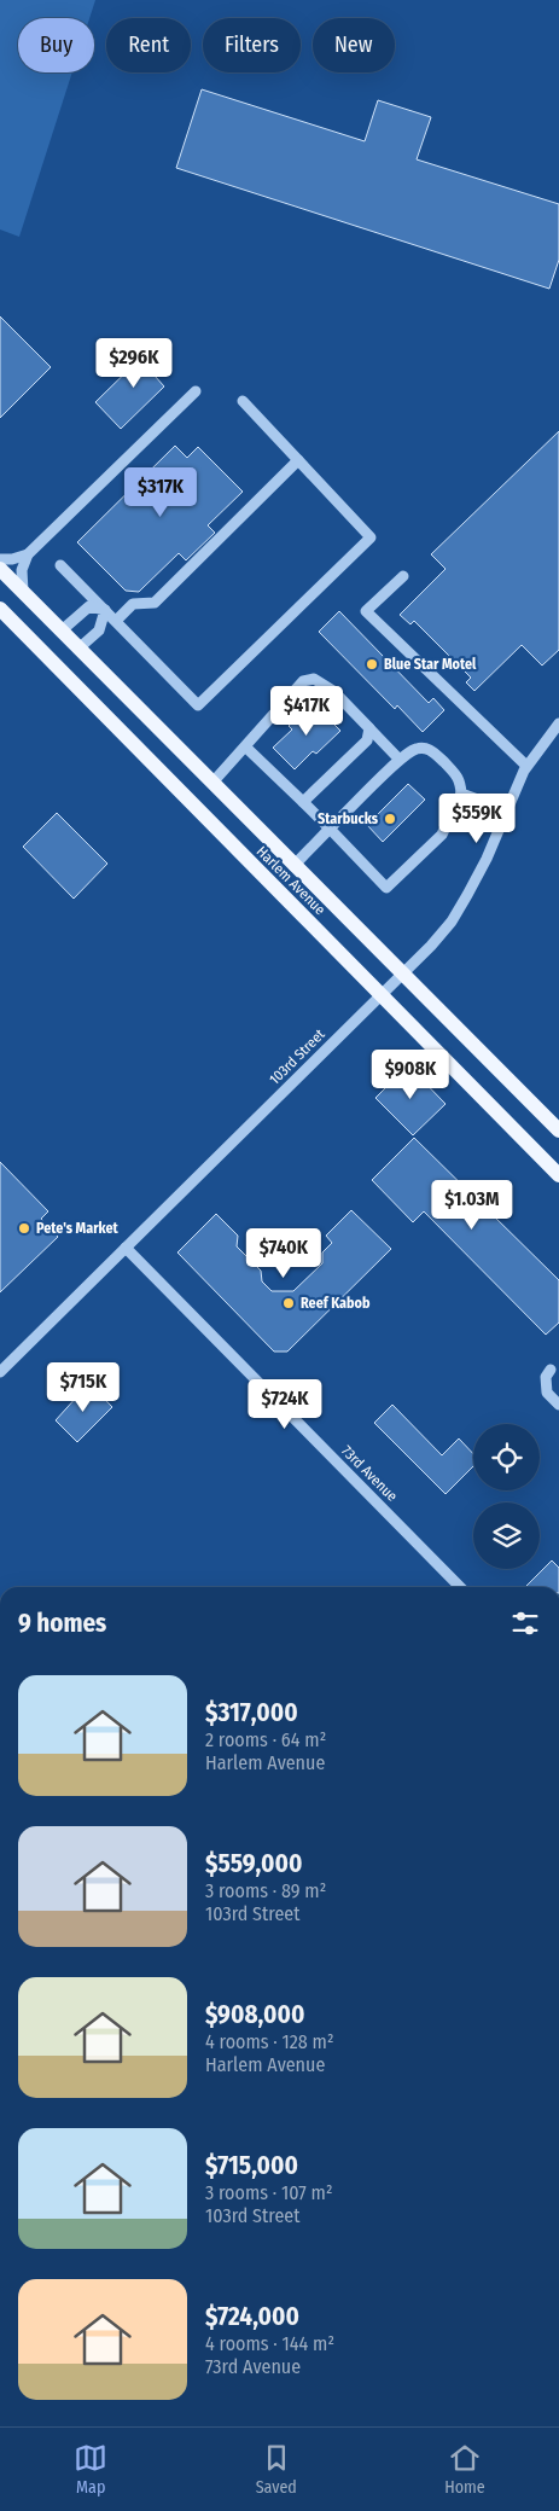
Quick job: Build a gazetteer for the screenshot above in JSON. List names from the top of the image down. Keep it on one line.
{"streets":{"main road":["Harlem Avenue"],"street":["103rd Street","73rd Avenue"]},"crossings":[["Harlem Avenue","103rd Street"],["103rd Street","73rd Avenue"]],"places":["Blue Star Motel","Starbucks","Pete's Market","Reef Kabob"],"page":{"chip":["Buy","Rent","Filters","New"],"price":["$296K","$317K","$417K","$559K","$908K","$1.03M","$740K","$715K","$724K"],"heading":"9 homes","list":[{"name":"$317,000","note":"2 rooms · 64 m² · Harlem Avenue"},{"name":"$559,000","note":"3 rooms · 89 m² · 103rd Street"},{"name":"$908,000","note":"4 rooms · 128 m² · Harlem Avenue"},{"name":"$715,000","note":"3 rooms · 107 m² · 103rd Street"},{"name":"$724,000","note":"4 rooms · 144 m² · 73rd Avenue"}],"tabs":["Map","Saved","Home"]}}
